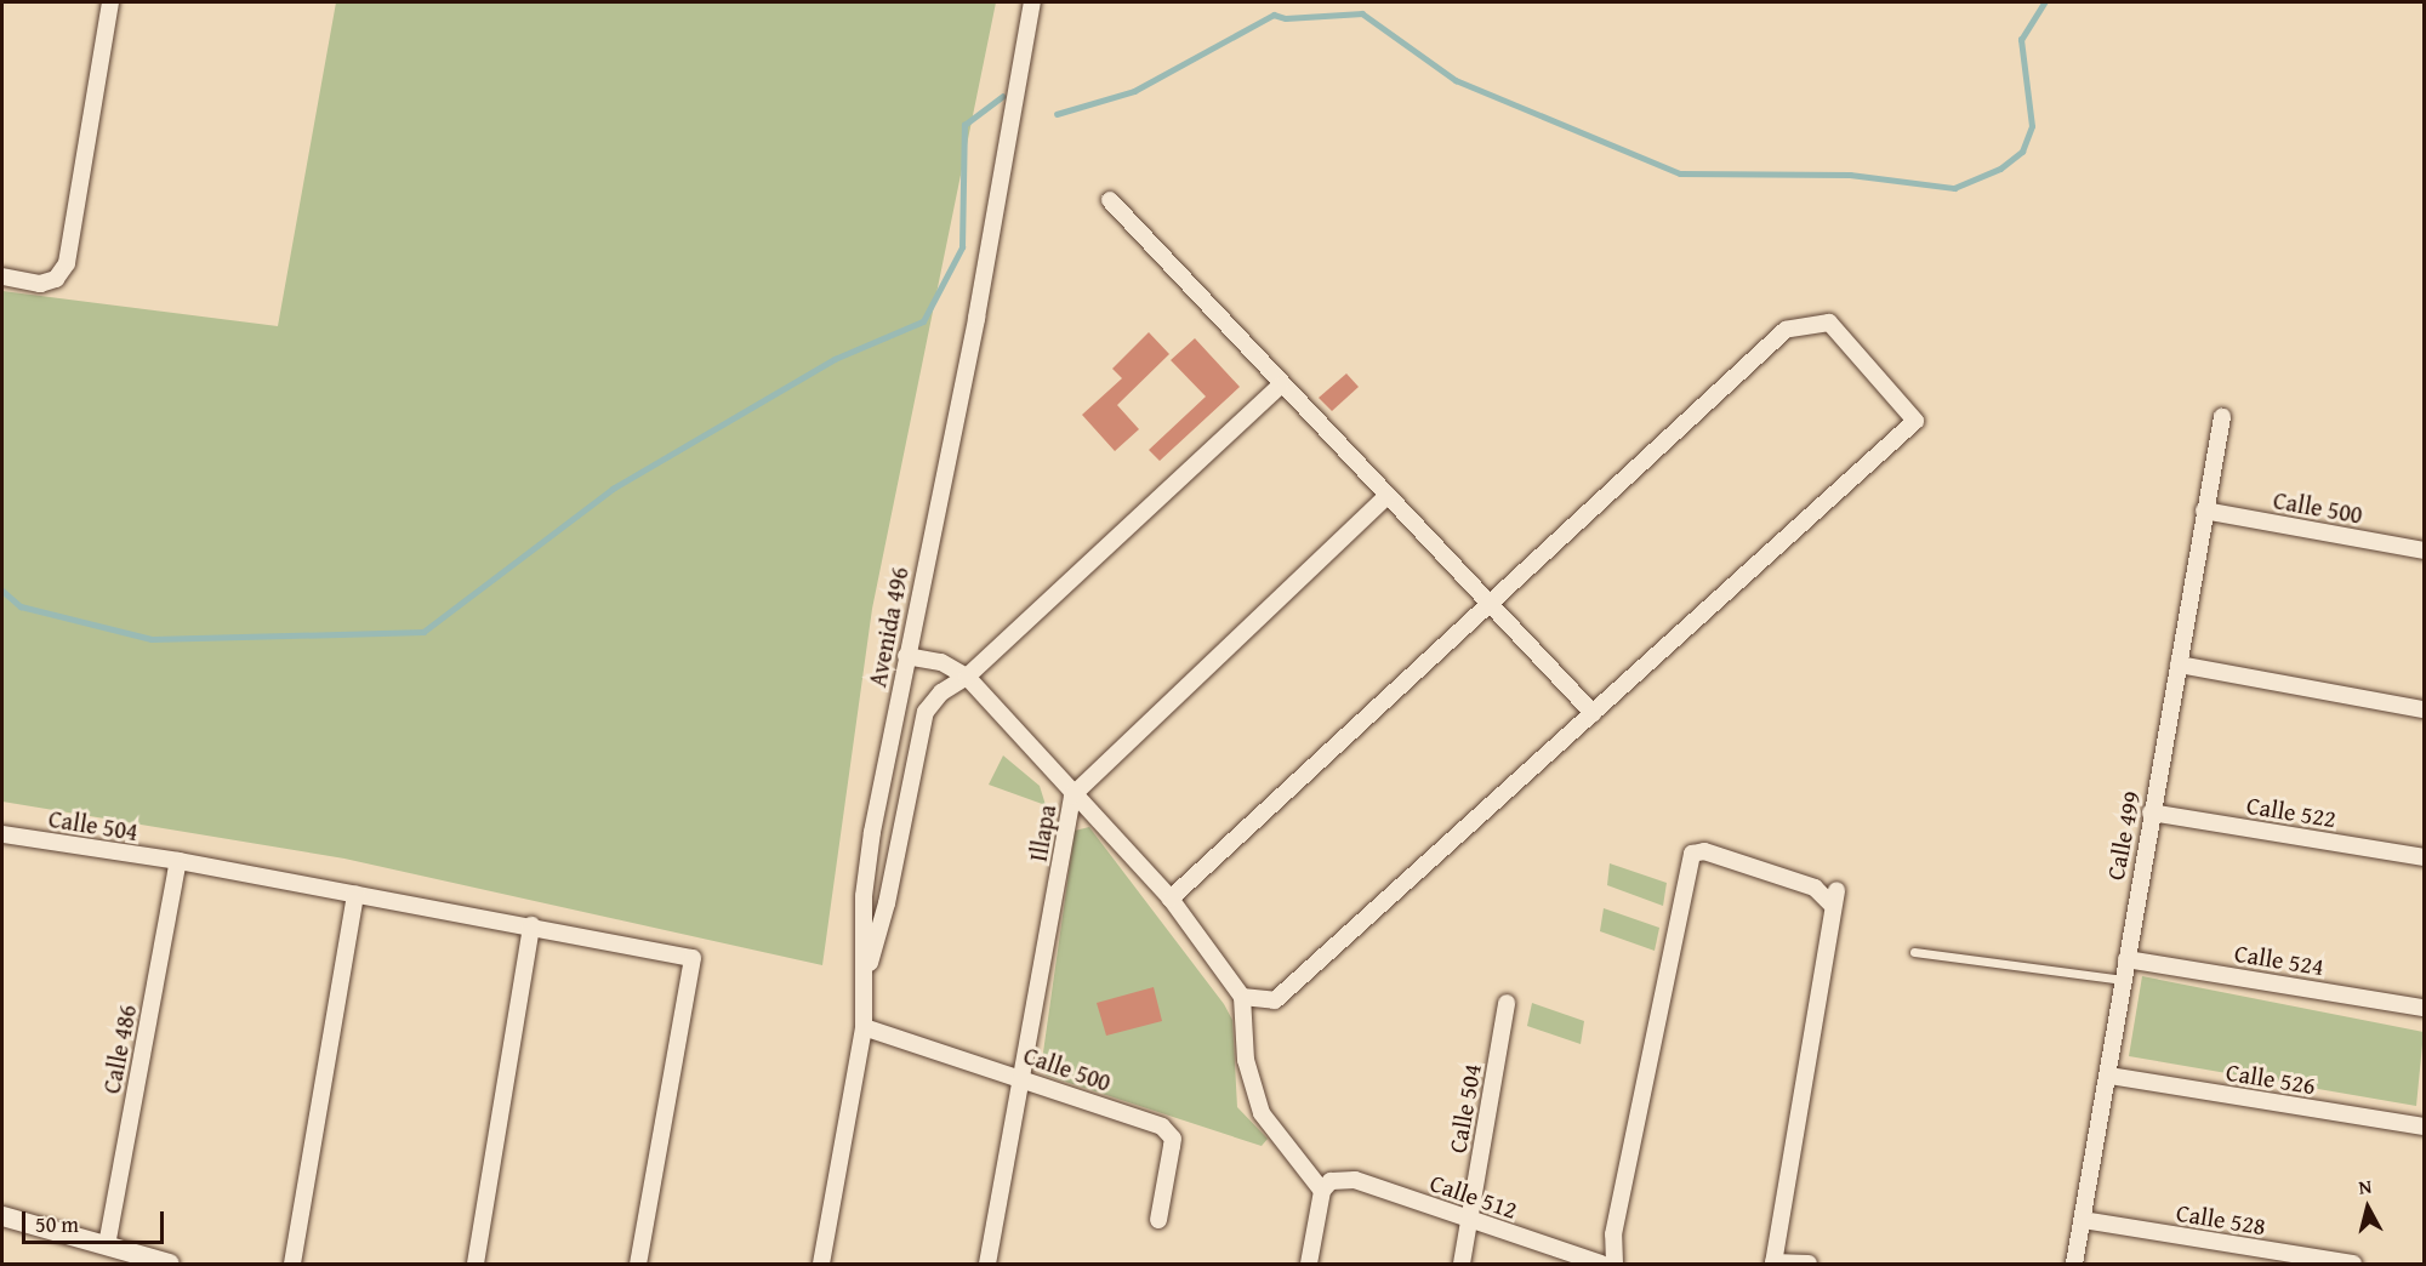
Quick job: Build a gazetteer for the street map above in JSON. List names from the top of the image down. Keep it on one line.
{"streets":{"street":["Calle 500","Avenida 496","Calle 522","Calle 504","Illapa","Calle 499","Calle 524","Calle 486","Calle 526","Calle 512","Calle 528"]},"crossings":[["Calle 500","Avenida 496"],["Calle 500","Illapa"],["Calle 500","Calle 499"],["Calle 522","Calle 499"],["Calle 504","Calle 486"],["Calle 504","Calle 512"],["Calle 499","Calle 524"],["Calle 499","Calle 526"],["Calle 499","Calle 528"]],"scale_bar":"50 m","north":"top"}
